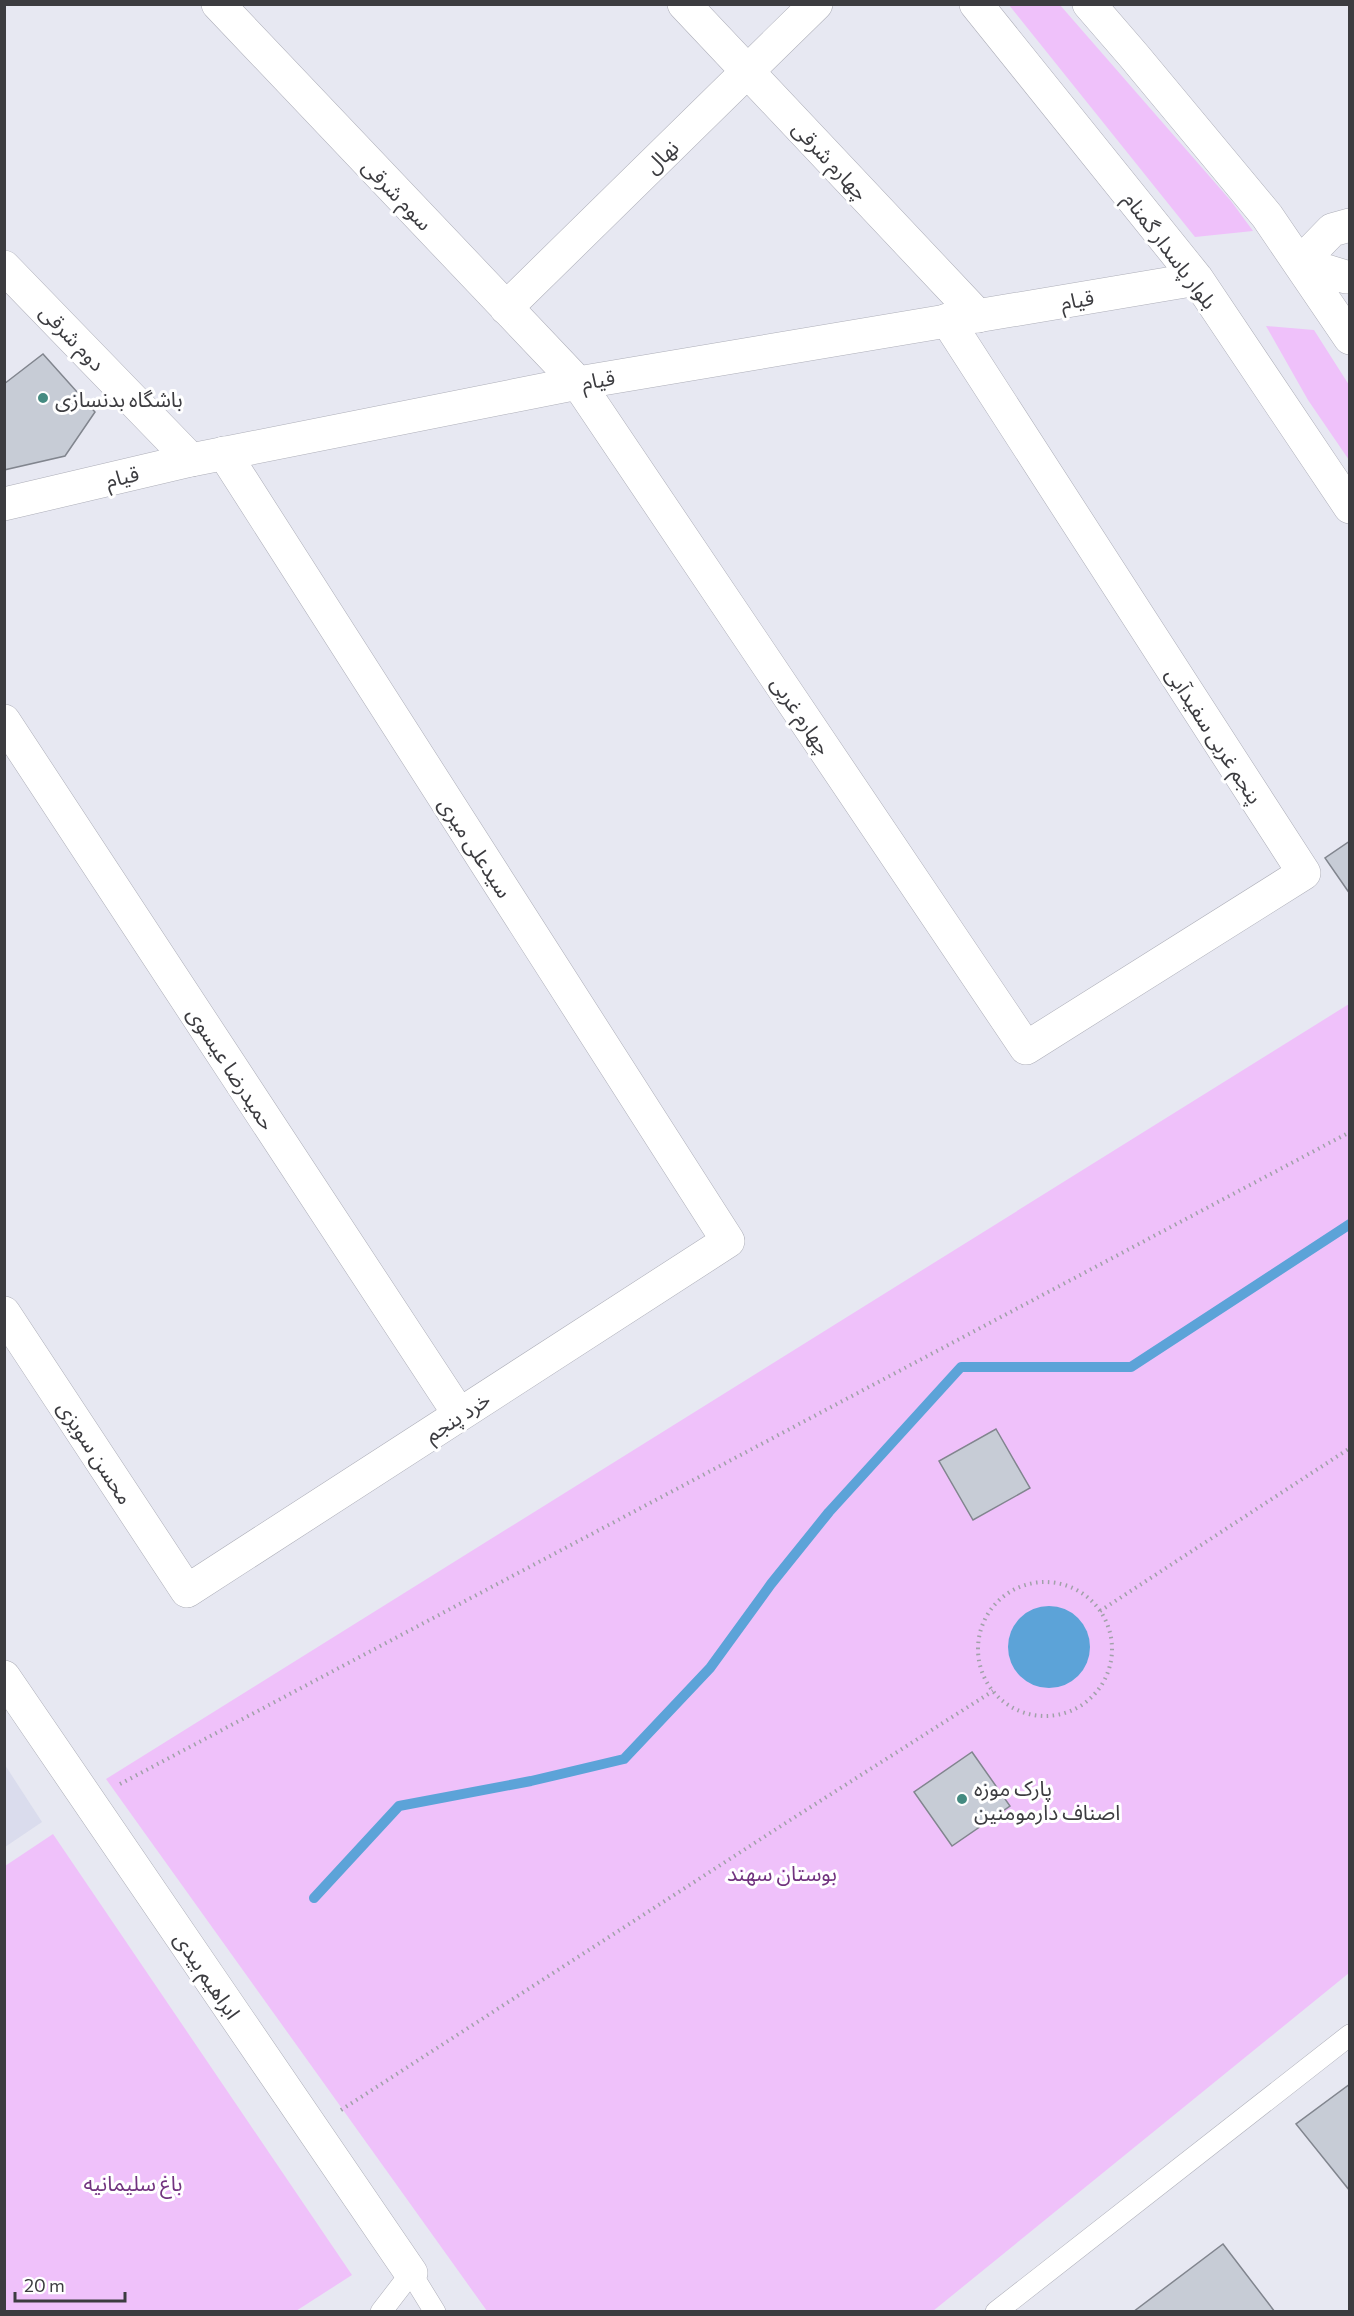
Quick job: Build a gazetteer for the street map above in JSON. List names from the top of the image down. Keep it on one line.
{"streets":{"street":["نهال","چهارم شرقی","سوم شرقی","بلوار پاسدار گمنام","قیام","دوم شرقی","چهارم غربی","پنجم غربی سفیدآبی","سیدعلی میری","حمیدرضا عیسوی","خرد پنجم","محسن سویزی","ابراهیم بیدی"]},"crossings":[["نهال","چهارم شرقی"],["نهال","سوم شرقی"],["چهارم شرقی","قیام"],["چهارم شرقی","پنجم غربی سفیدآبی"],["سوم شرقی","قیام"],["سوم شرقی","چهارم غربی"],["بلوار پاسدار گمنام","قیام"],["قیام","دوم شرقی"],["قیام","چهارم غربی"],["قیام","پنجم غربی سفیدآبی"],["قیام","سیدعلی میری"],["چهارم غربی","پنجم غربی سفیدآبی"],["سیدعلی میری","خرد پنجم"],["حمیدرضا عیسوی","خرد پنجم"],["خرد پنجم","محسن سویزی"]],"parks":["بوستان سهند","باغ سلیمانیه"],"places":["باشگاه بدنسازی","پارک موزه اصناف دارمومنین"],"scale_bar":"20 m"}
